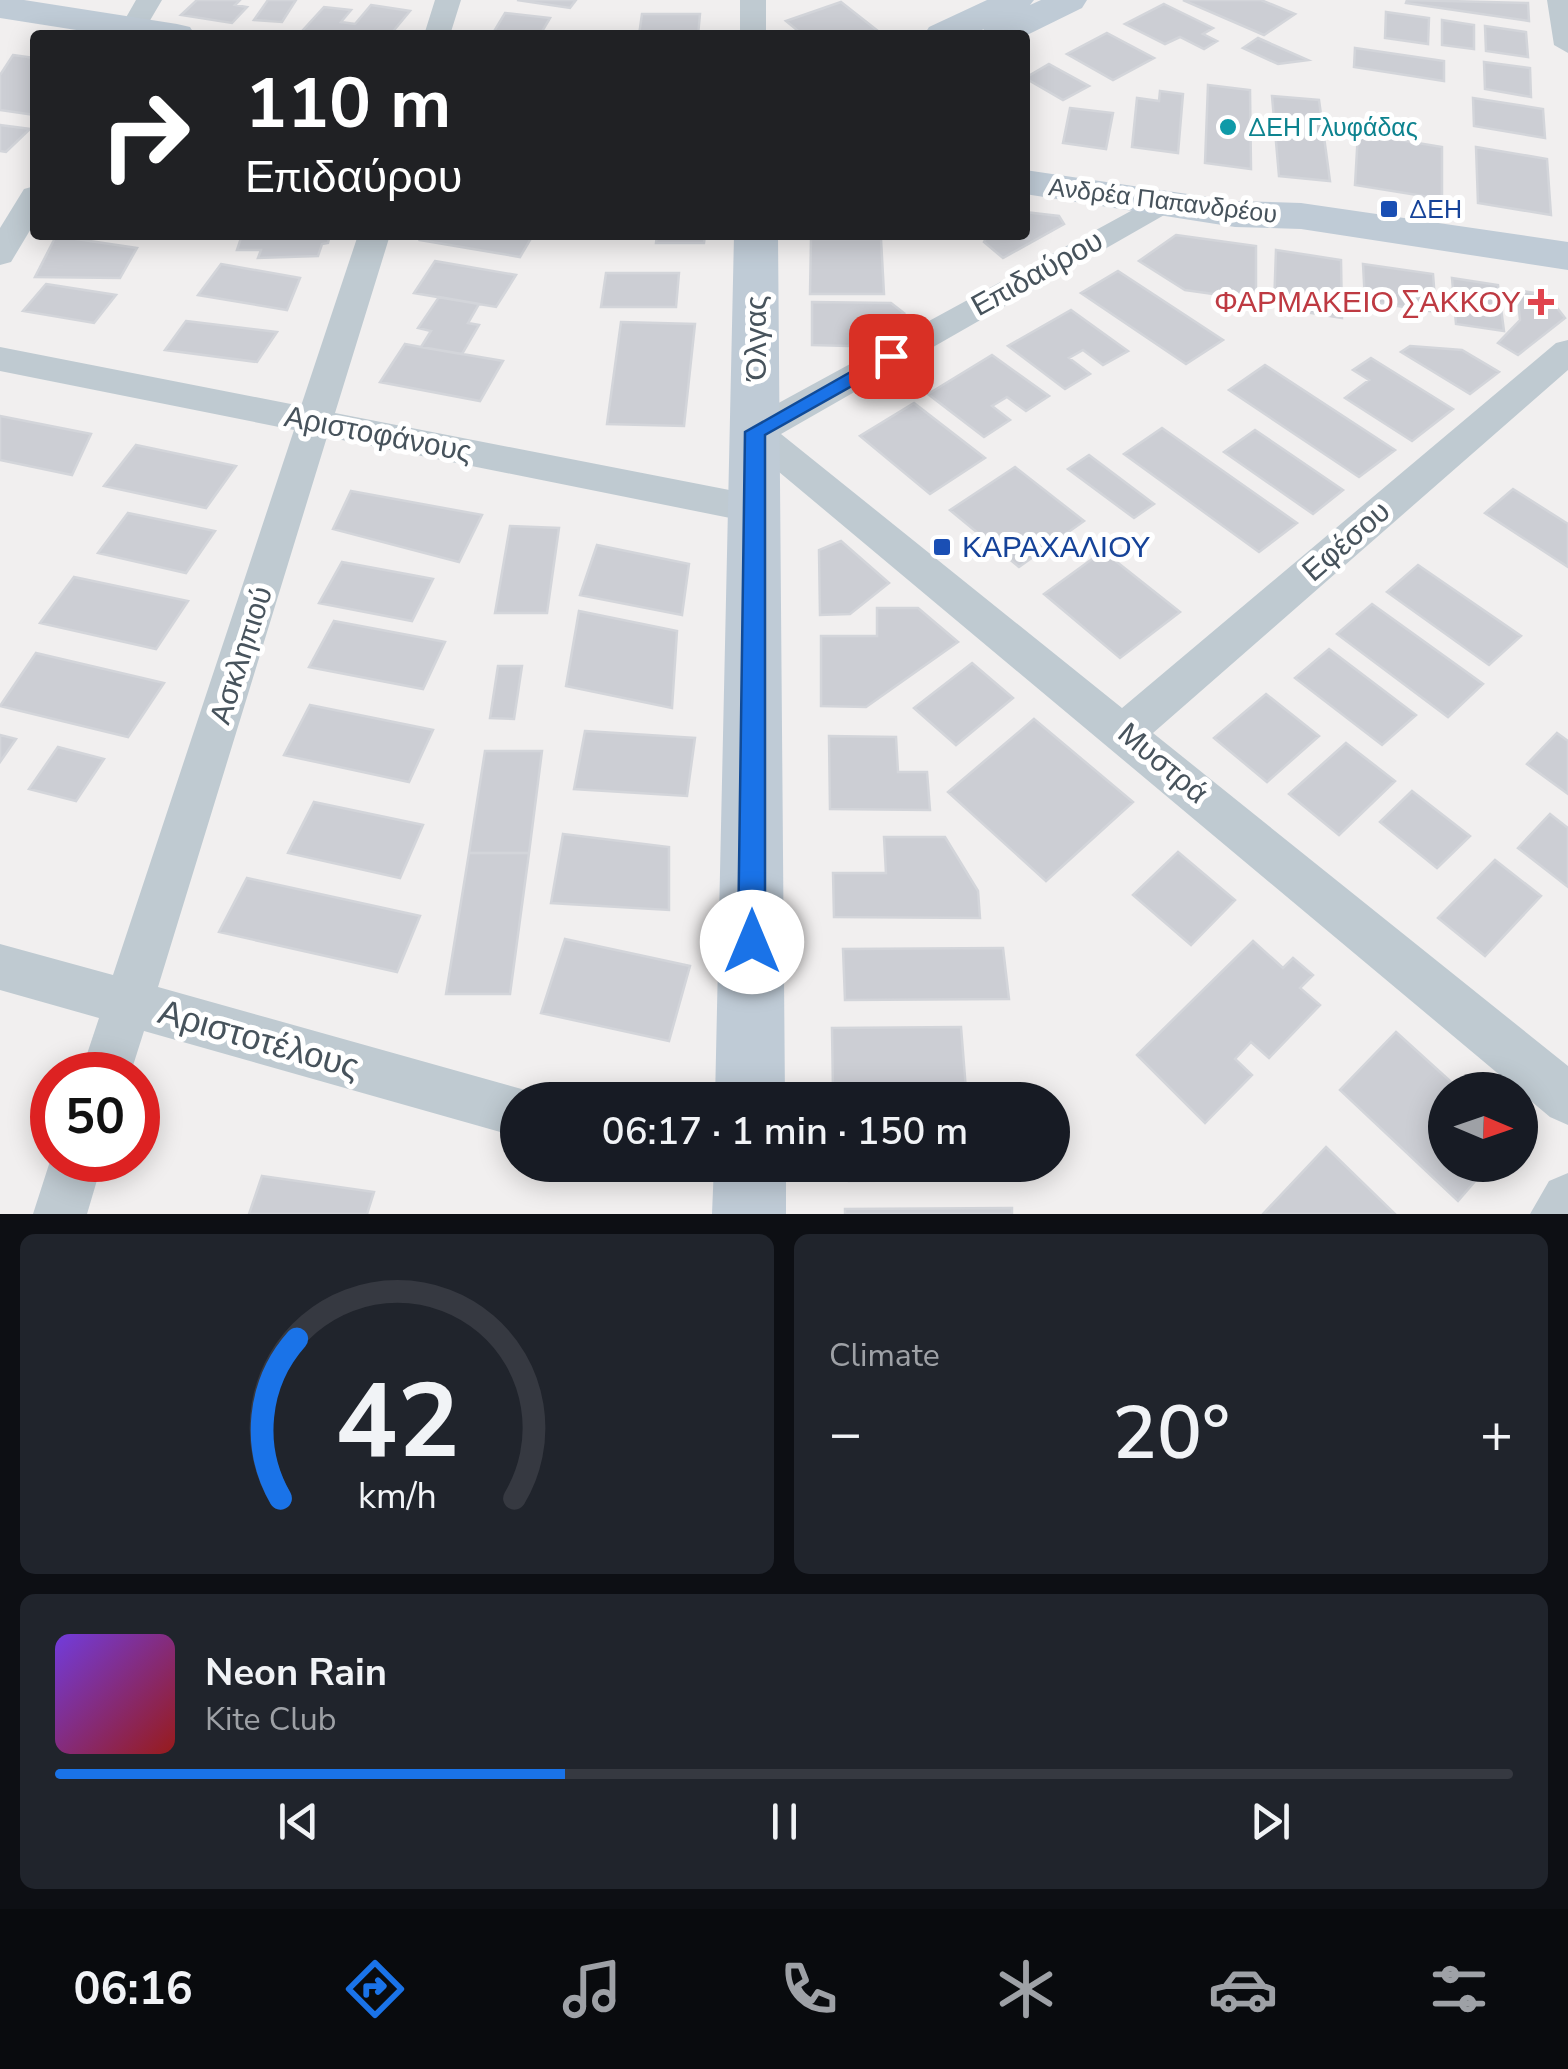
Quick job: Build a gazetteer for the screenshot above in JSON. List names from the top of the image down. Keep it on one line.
{"streets":{"main road":["Ανδρέα Παπανδρέου","Όλγας"],"street":["Επιδαύρου","Αριστοφάνους","Εφέσου","Ασκληπιού","Μυστρά","Αριστοτέλους"]},"crossings":[["Ανδρέα Παπανδρέου","Επιδαύρου"],["Επιδαύρου","Όλγας"],["Επιδαύρου","Μυστρά"],["Όλγας","Αριστοφάνους"],["Όλγας","Μυστρά"],["Αριστοφάνους","Ασκληπιού"],["Εφέσου","Μυστρά"],["Ασκληπιού","Αριστοτέλους"]],"places":{"other":["ΔΕΗ Γλυφάδας"],"transit":["ΔΕΗ","ΚΑΡΑΧΑΛΙΟΥ"],"health":["ΦΑΡΜΑΚΕΙΟ ΣΑΚΚΟΥ"]},"north":"right","page":{"turn":["110 m","Επιδαύρου"],"limit":"50","trip":"06:17 · 1 min · 150 m","tile":"Climate","heat":["−","20°","+"],"song":["Neon Rain","Kite Club"],"tabs":"06:16","gauge":["42","km/h"]}}
